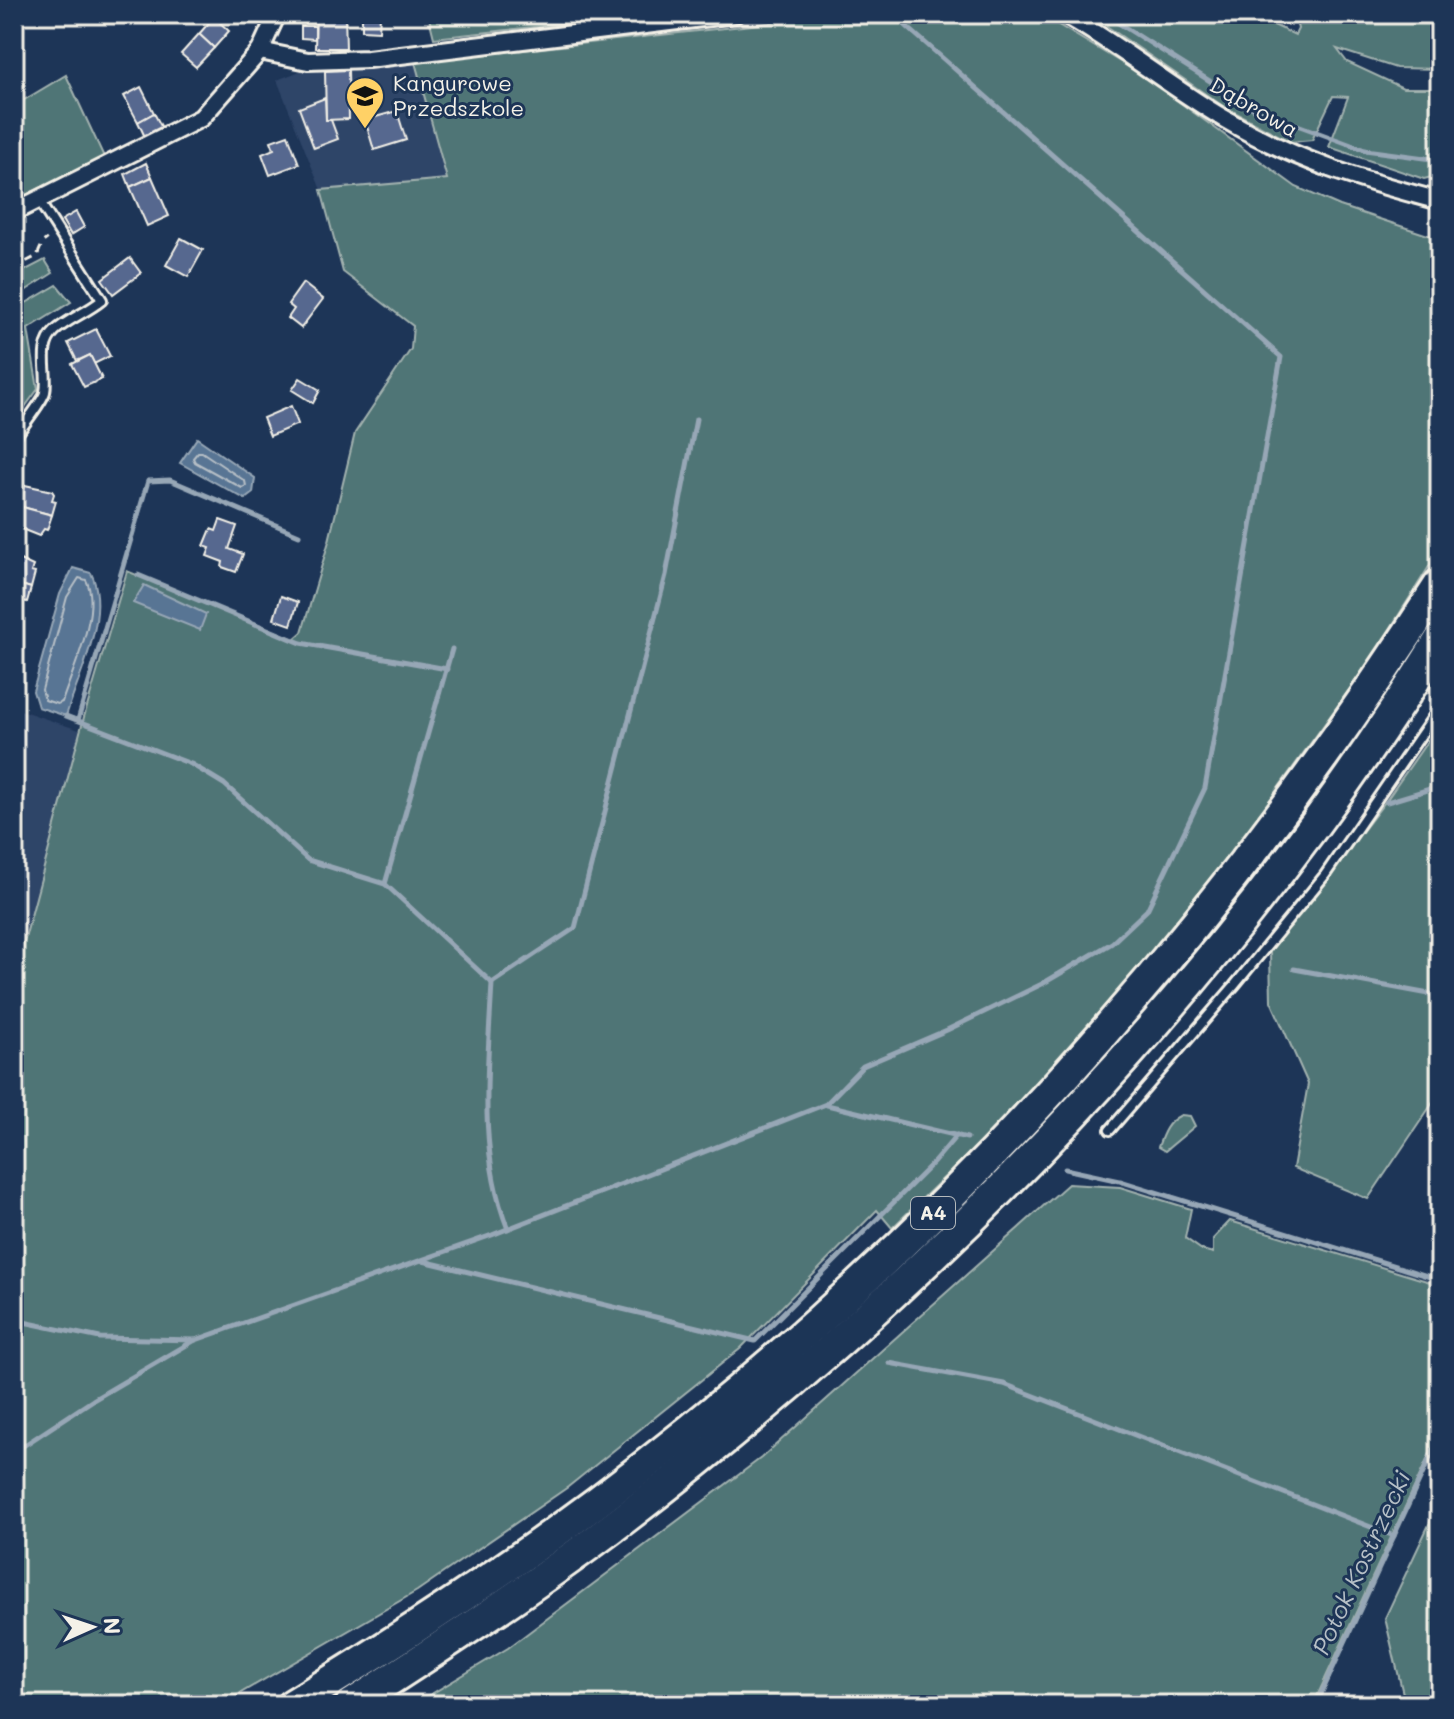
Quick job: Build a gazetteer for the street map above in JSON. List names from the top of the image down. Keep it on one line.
{"streets":{"highway":["A4"],"street":["Dąbrowa"]},"water":["Potok Kostrzecki"],"places":{"school or university":["Kangurowe Przedszkole"]},"north":"right"}
